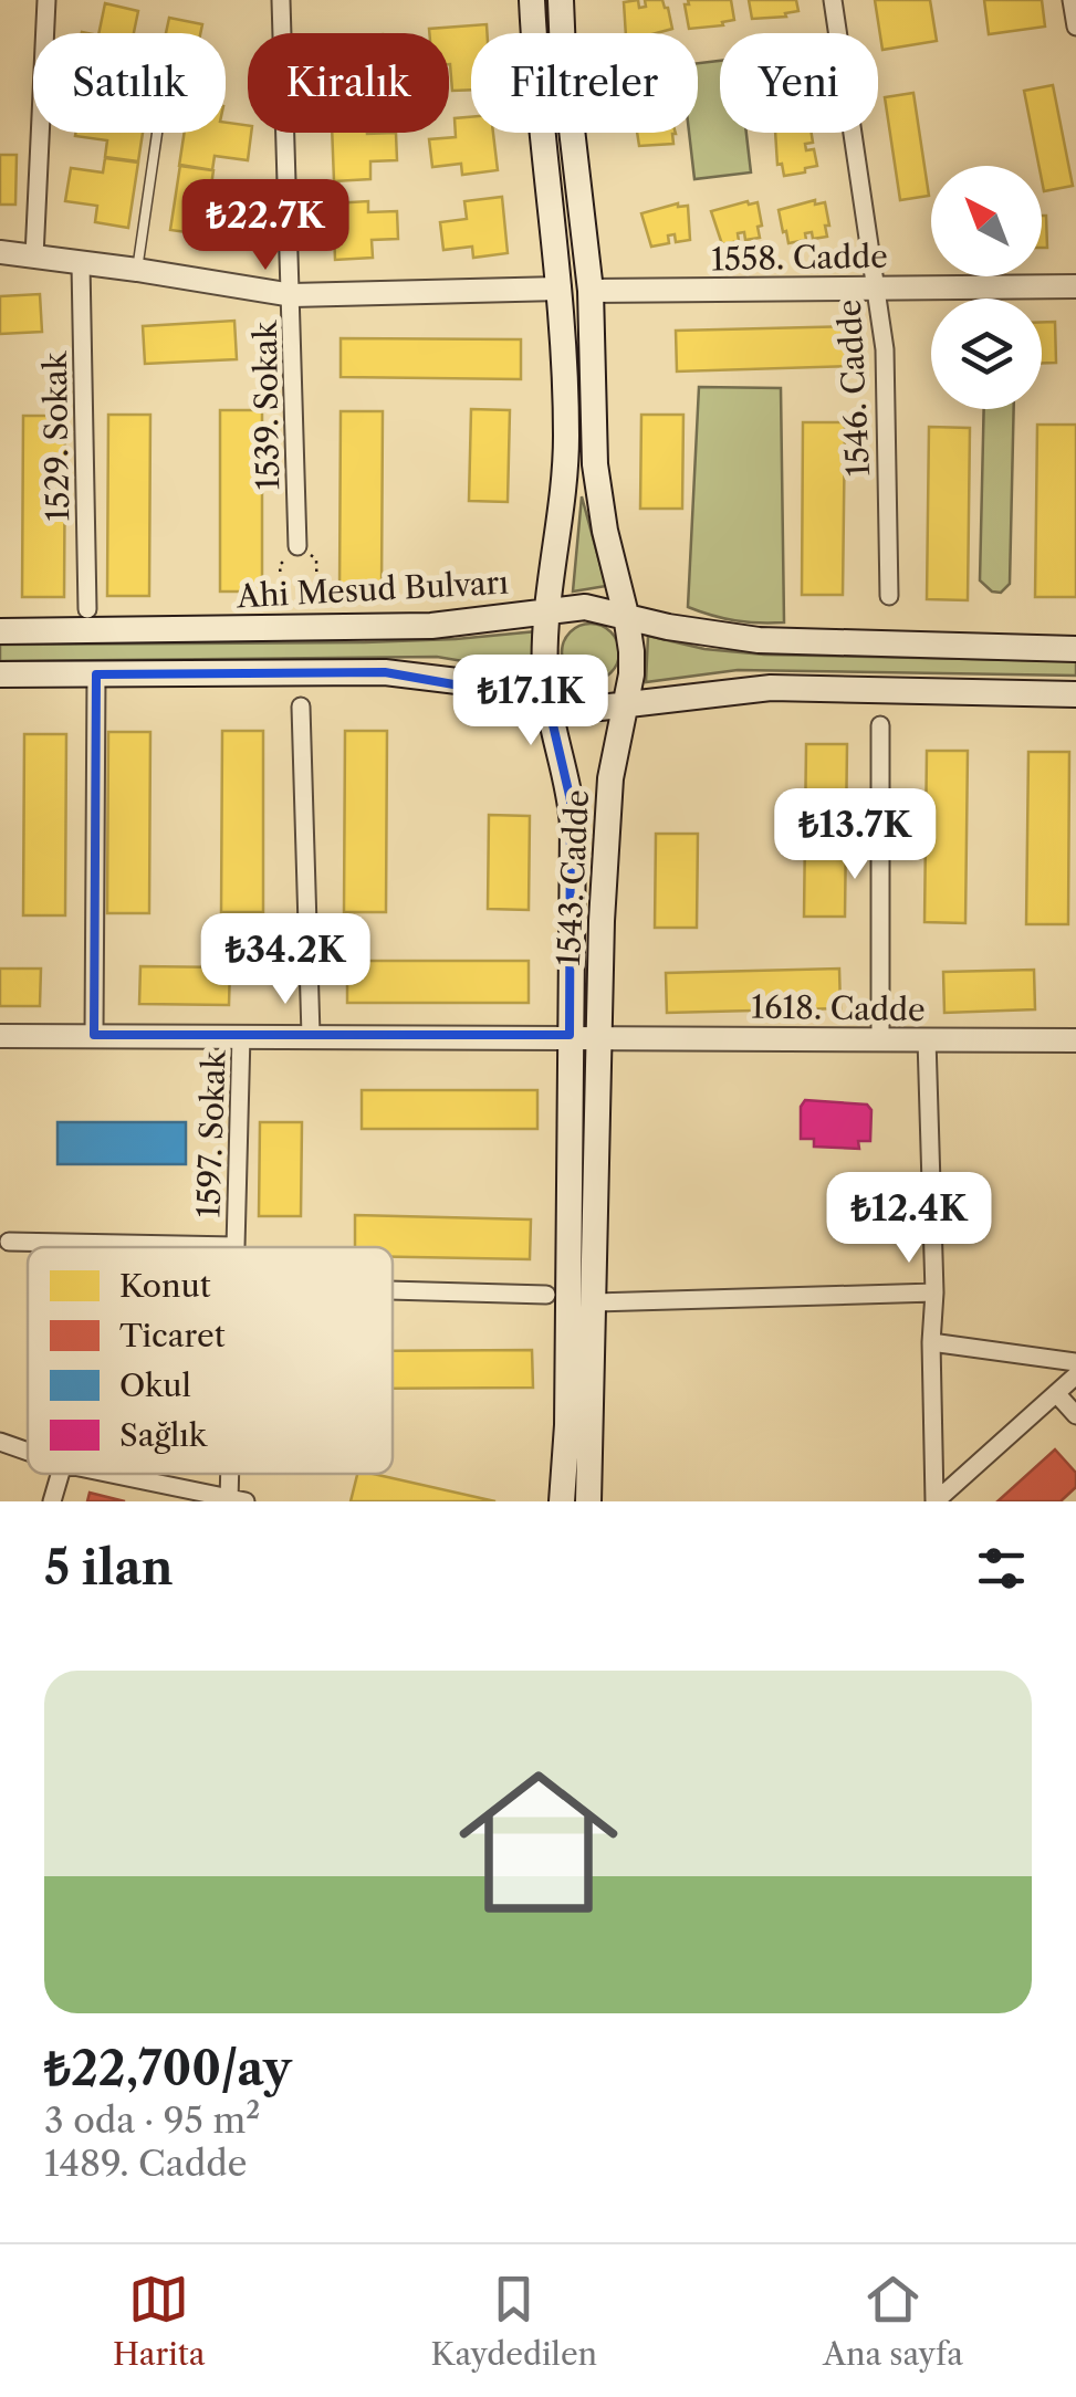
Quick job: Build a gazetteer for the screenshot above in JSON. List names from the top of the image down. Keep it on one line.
{"streets":{"main road":["Ahi Mesud Bulvarı","1543. Cadde"],"street":["1558. Cadde","1546. Cadde","1539. Sokak","1529. Sokak","1618. Cadde","1597. Sokak"]},"crossings":[["1558. Cadde","1546. Cadde"],["1558. Cadde","1543. Cadde"],["Ahi Mesud Bulvarı","1543. Cadde"],["1543. Cadde","1618. Cadde"],["1618. Cadde","1597. Sokak"]],"legend":["Konut","Ticaret","Okul","Sağlık"],"north":"top left","page":{"chip":["Satılık","Kiralık","Filtreler","Yeni"],"price":["₺22.7K","₺17.1K","₺13.7K","₺34.2K","₺12.4K"],"heading":"5 ilan","list":[{"name":"₺22,700/ay","note":"3 oda · 95 m² · 1489. Cadde"}],"tabs":["Harita","Kaydedilen","Ana sayfa"]}}
